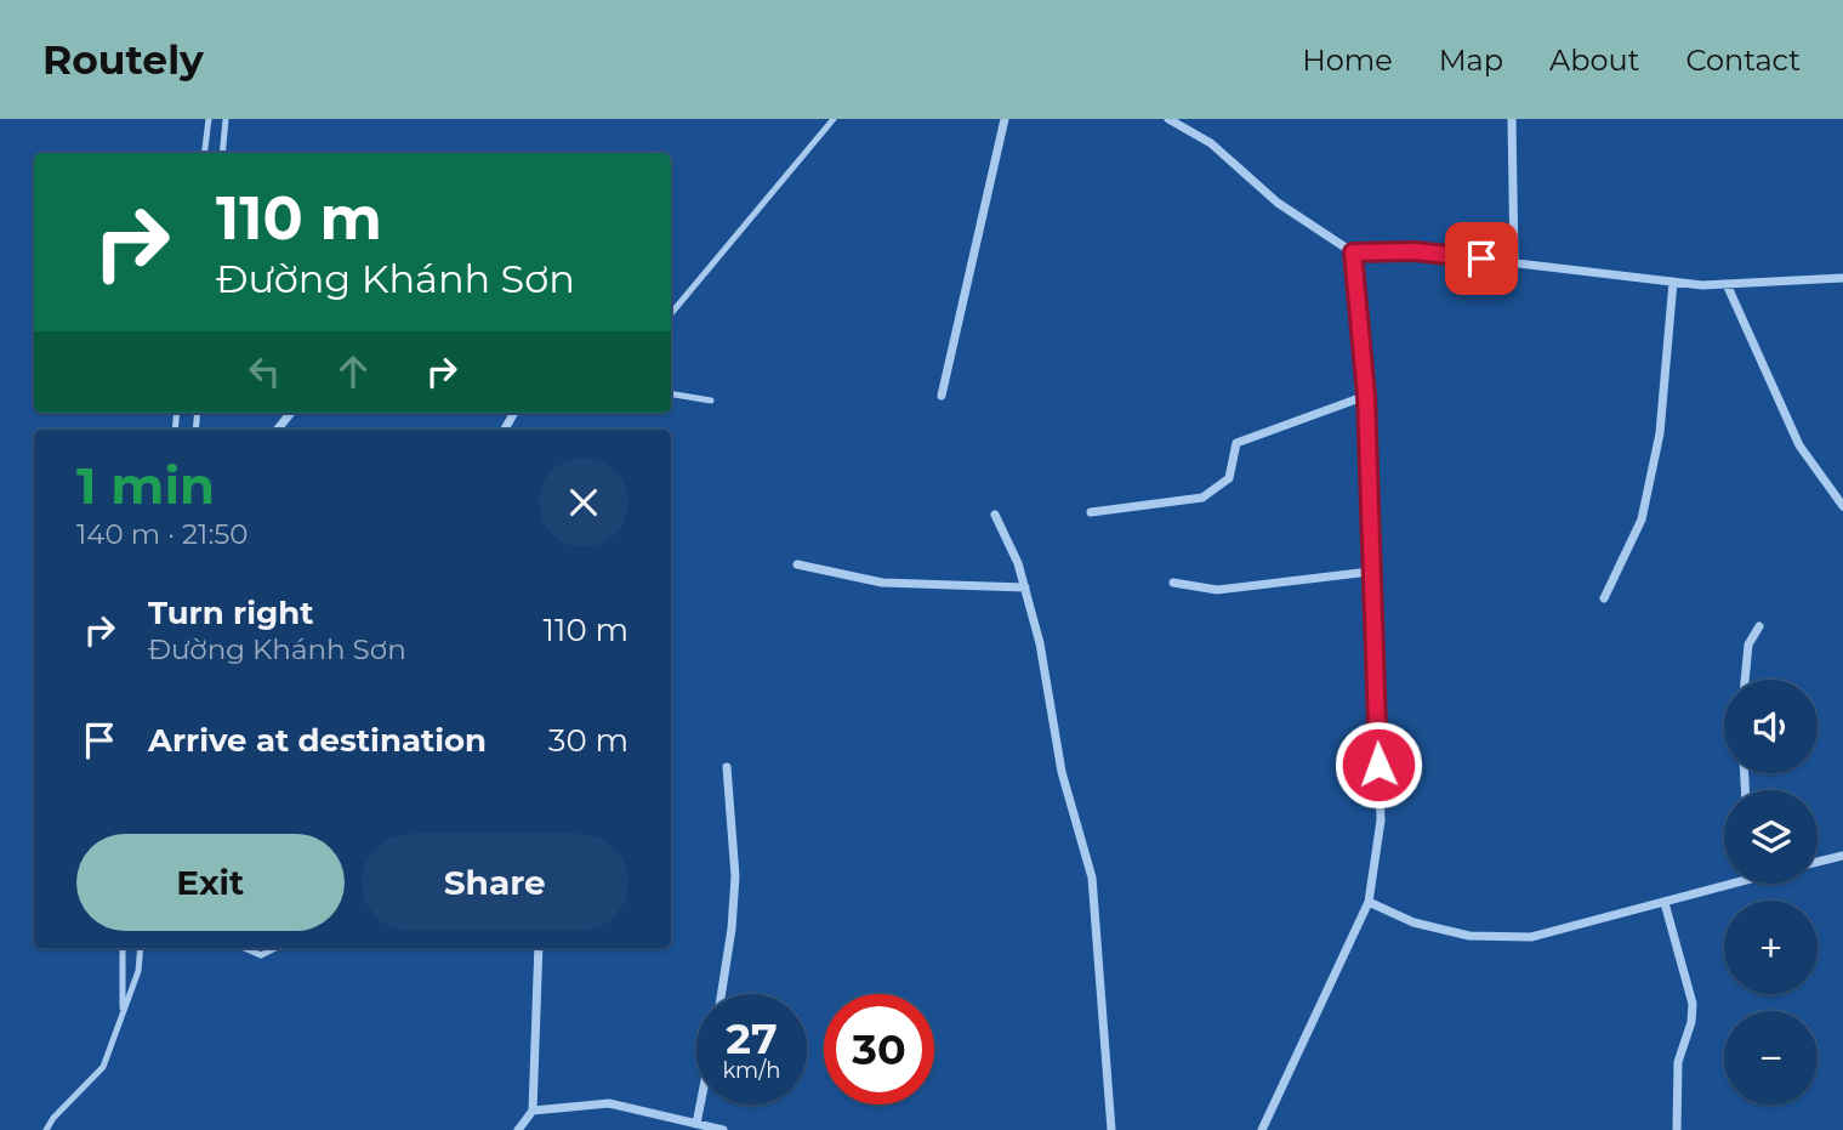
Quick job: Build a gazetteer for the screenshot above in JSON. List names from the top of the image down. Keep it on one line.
{"page":{"header":"Routely","nav":["Home","Map","About","Contact"],"turn":["110 m","Đường Khánh Sơn"],"heading":["1 min","140 m · 21:50"],"list":[{"name":"Turn right","note":"Đường Khánh Sơn","value":"110 m"},{"name":"Arrive at destination","value":"30 m"}],"map_buttons":["+","−"],"buttons":["Exit","Share"],"speed":"27 km/h","limit":"30"}}
